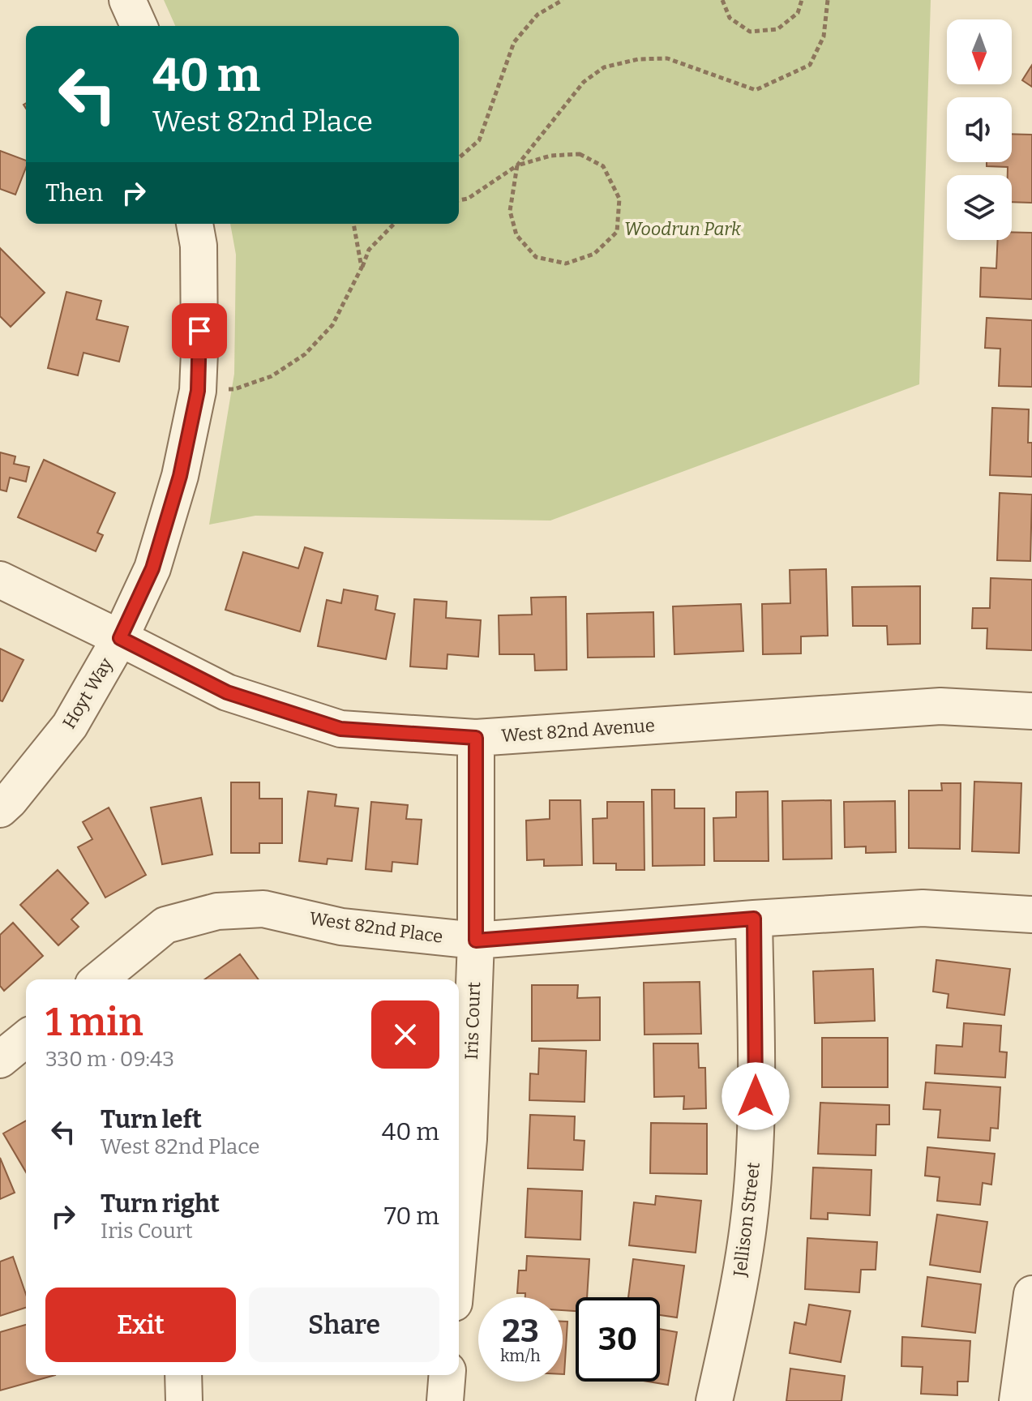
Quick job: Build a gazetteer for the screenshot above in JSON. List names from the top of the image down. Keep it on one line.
{"streets":{"street":["Hoyt Way","West 82nd Avenue","West 82nd Place","Iris Court","Jellison Street"]},"crossings":[["Hoyt Way","West 82nd Avenue"],["West 82nd Avenue","Iris Court"],["West 82nd Place","Iris Court"],["West 82nd Place","Jellison Street"]],"parks":["Woodrun Park"],"north":"bottom","page":{"turn":["40 m","West 82nd Place"],"then":"Then","heading":["1 min","330 m · 09:43"],"list":[{"name":"Turn left","note":"West 82nd Place","value":"40 m"},{"name":"Turn right","note":"Iris Court","value":"70 m"}],"buttons":["Exit","Share"],"speed":"23 km/h","limit":"30"}}
